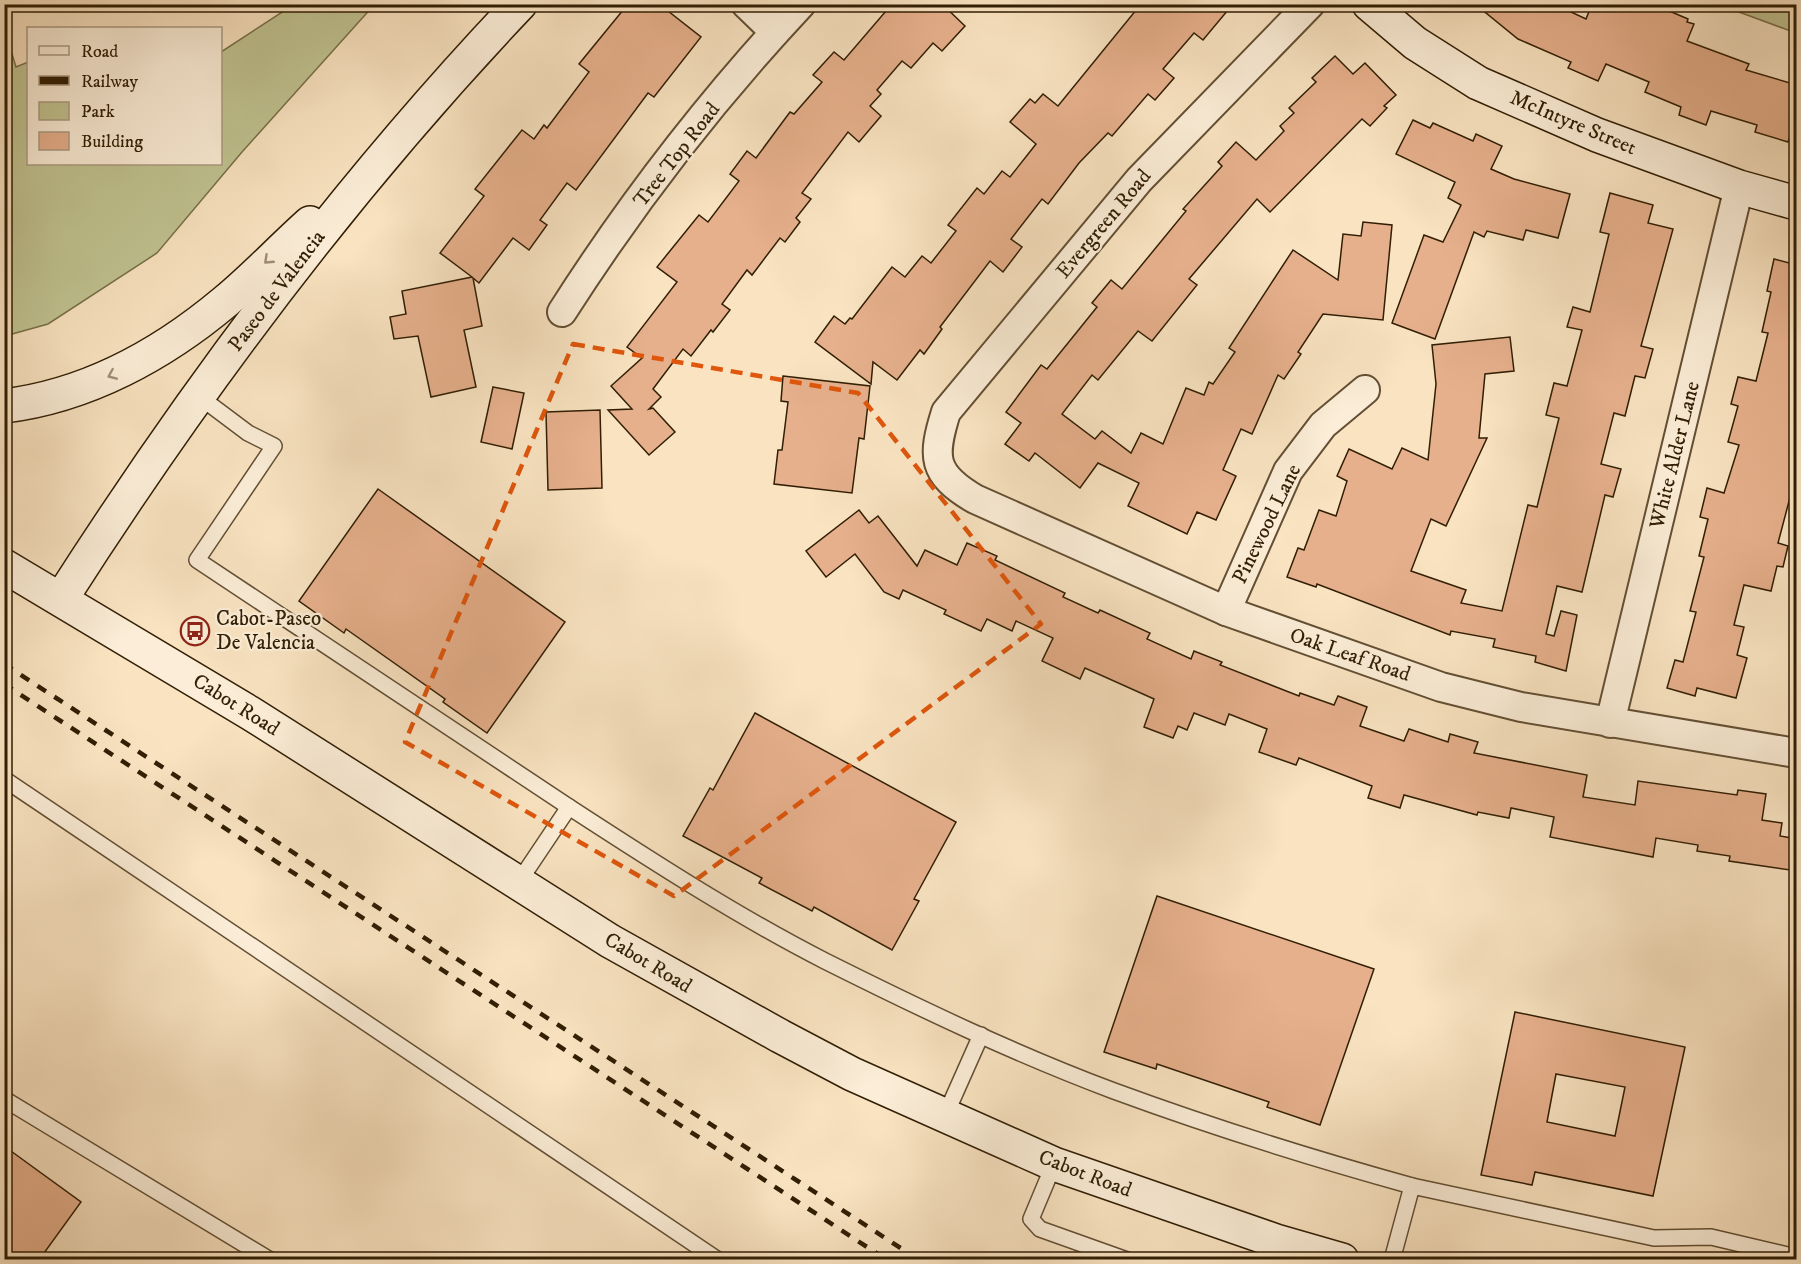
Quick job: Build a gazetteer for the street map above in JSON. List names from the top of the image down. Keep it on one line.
{"streets":{"main road":["McIntyre Street","Paseo de Valencia","Cabot Road"],"street":["Tree Top Road","Evergreen Road","White Alder Lane","Pinewood Lane","Oak Leaf Road"]},"crossings":[["McIntyre Street","White Alder Lane"],["Evergreen Road","Oak Leaf Road"],["Paseo de Valencia","Cabot Road"],["White Alder Lane","Oak Leaf Road"],["Pinewood Lane","Oak Leaf Road"]],"places":{"bus stop":["Cabot-Paseo De Valencia"]},"legend":["Road","Railway","Park","Building"]}
